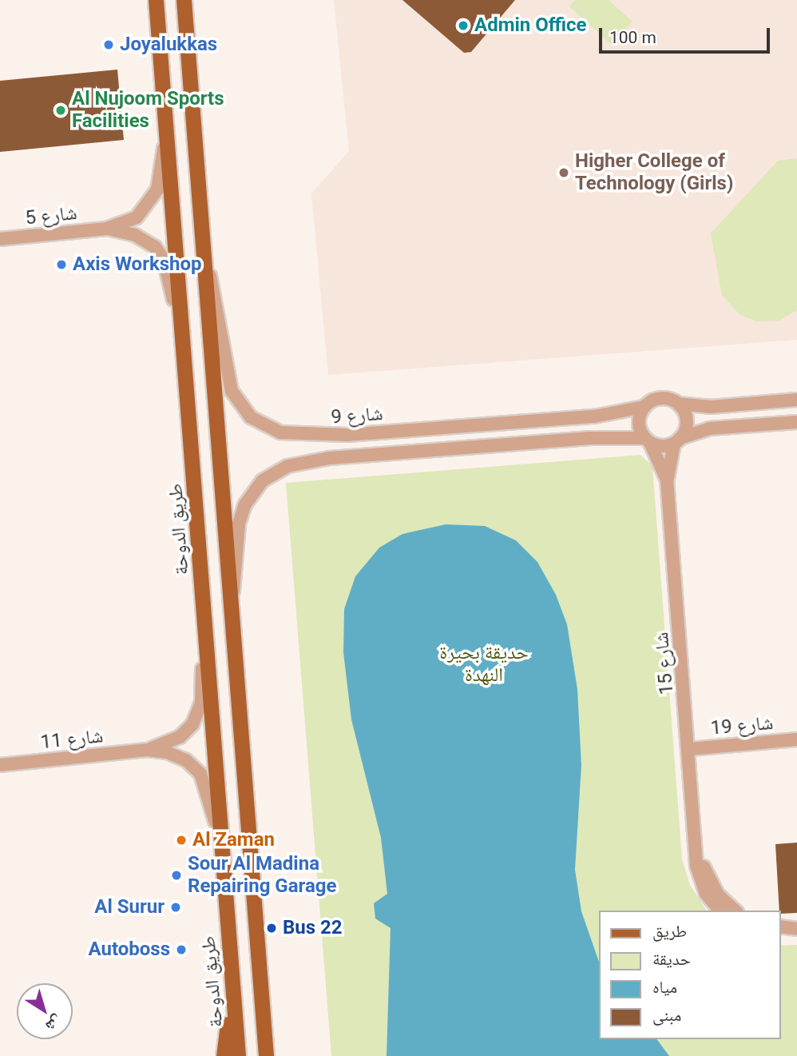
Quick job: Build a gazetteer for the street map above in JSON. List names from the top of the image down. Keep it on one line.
{"streets":{"main road":["طريق الدوحة"],"street":["شارع 5","شارع 9","شارع 15","شارع 19","شارع 11"]},"crossings":[["شارع 5","طريق الدوحة"],["شارع 9","شارع 15"],["طريق الدوحة","شارع 11"],["شارع 15","شارع 19"]],"parks":["حديقة بحيرة النهدة"],"places":["Admin Office","Joyalukkas","Al Nujoom Sports Facilities","Higher College of Technology (Girls)","Axis Workshop","Al Zaman","Sour Al Madina Repairing Garage","Al Surur","Bus 22","Autoboss"],"legend":["طريق","حديقة","مياه","مبنى"],"scale_bar":"100 m","north":"bottom right"}
